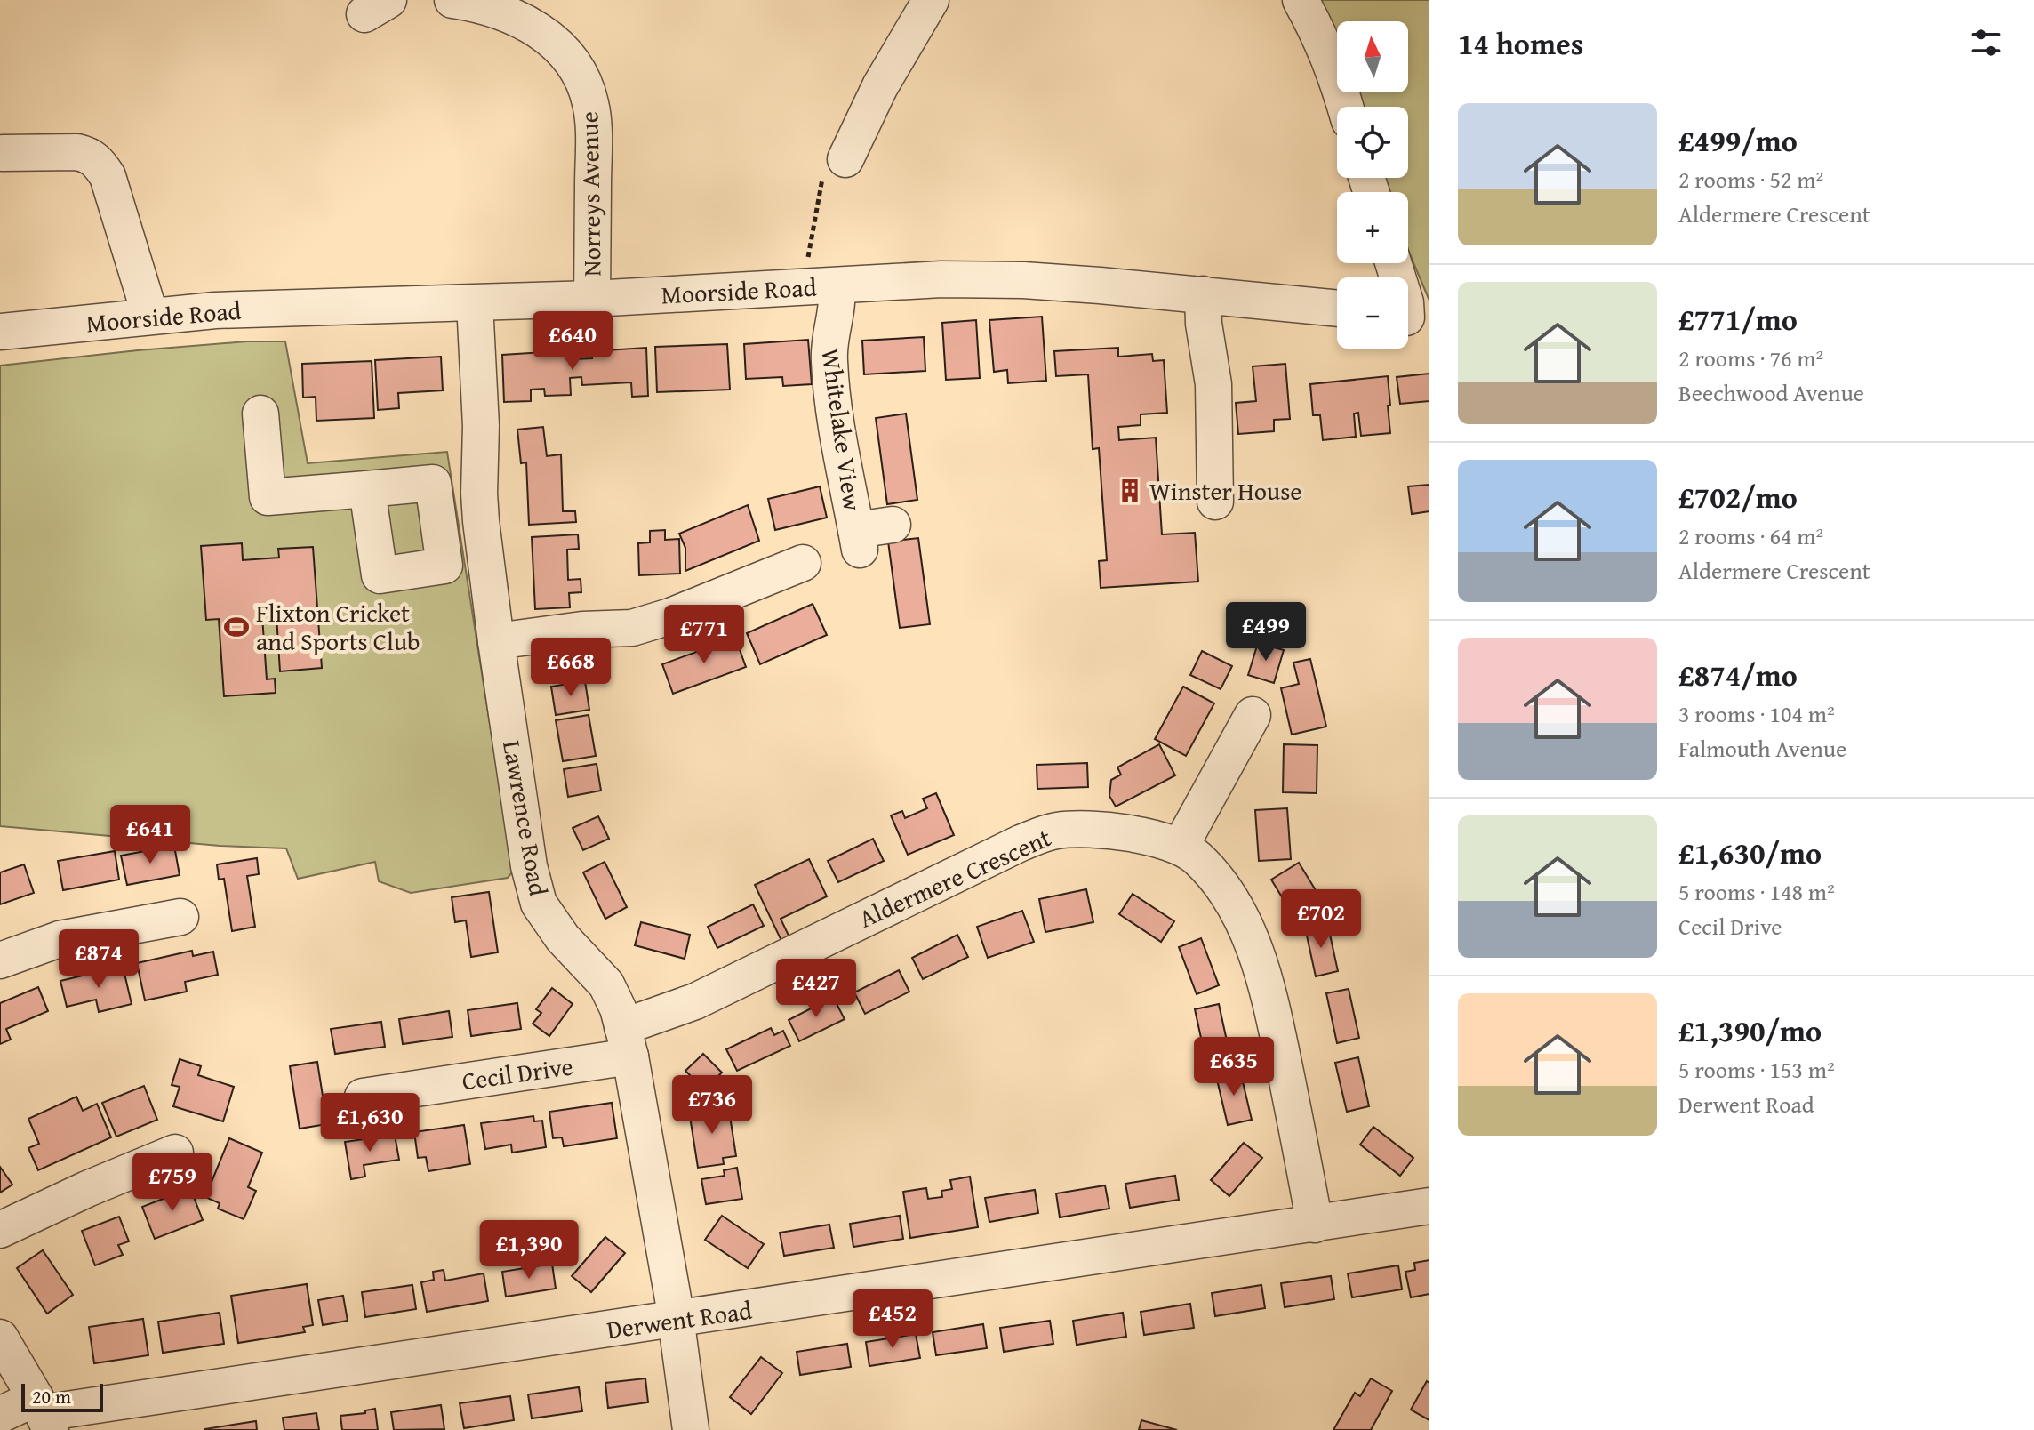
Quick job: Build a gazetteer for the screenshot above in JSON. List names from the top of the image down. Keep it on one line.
{"streets":{"street":["Norreys Avenue","Moorside Road","Whitelake View","Lawrence Road","Aldermere Crescent","Cecil Drive","Derwent Road"]},"crossings":[["Norreys Avenue","Moorside Road"],["Moorside Road","Whitelake View"],["Moorside Road","Lawrence Road"],["Lawrence Road","Aldermere Crescent"],["Lawrence Road","Cecil Drive"],["Lawrence Road","Derwent Road"],["Aldermere Crescent","Cecil Drive"],["Aldermere Crescent","Derwent Road"]],"places":{"building":["Winster House"],"sports":["Flixton Cricket and Sports Club"]},"scale_bar":"20 m","north":"top","page":{"heading":"14 homes","map_buttons":["+","−"],"list":[{"name":"£499/mo","note":"2 rooms · 52 m² · Aldermere Crescent"},{"name":"£771/mo","note":"2 rooms · 76 m² · Beechwood Avenue"},{"name":"£702/mo","note":"2 rooms · 64 m² · Aldermere Crescent"},{"name":"£874/mo","note":"3 rooms · 104 m² · Falmouth Avenue"},{"name":"£1,630/mo","note":"5 rooms · 148 m² · Cecil Drive"},{"name":"£1,390/mo","note":"5 rooms · 153 m² · Derwent Road"}],"price":["£640","£499","£771","£668","£641","£702","£874","£427","£635","£736","£1,630","£759","£1,390","£452"],"scale":"20 m"}}
